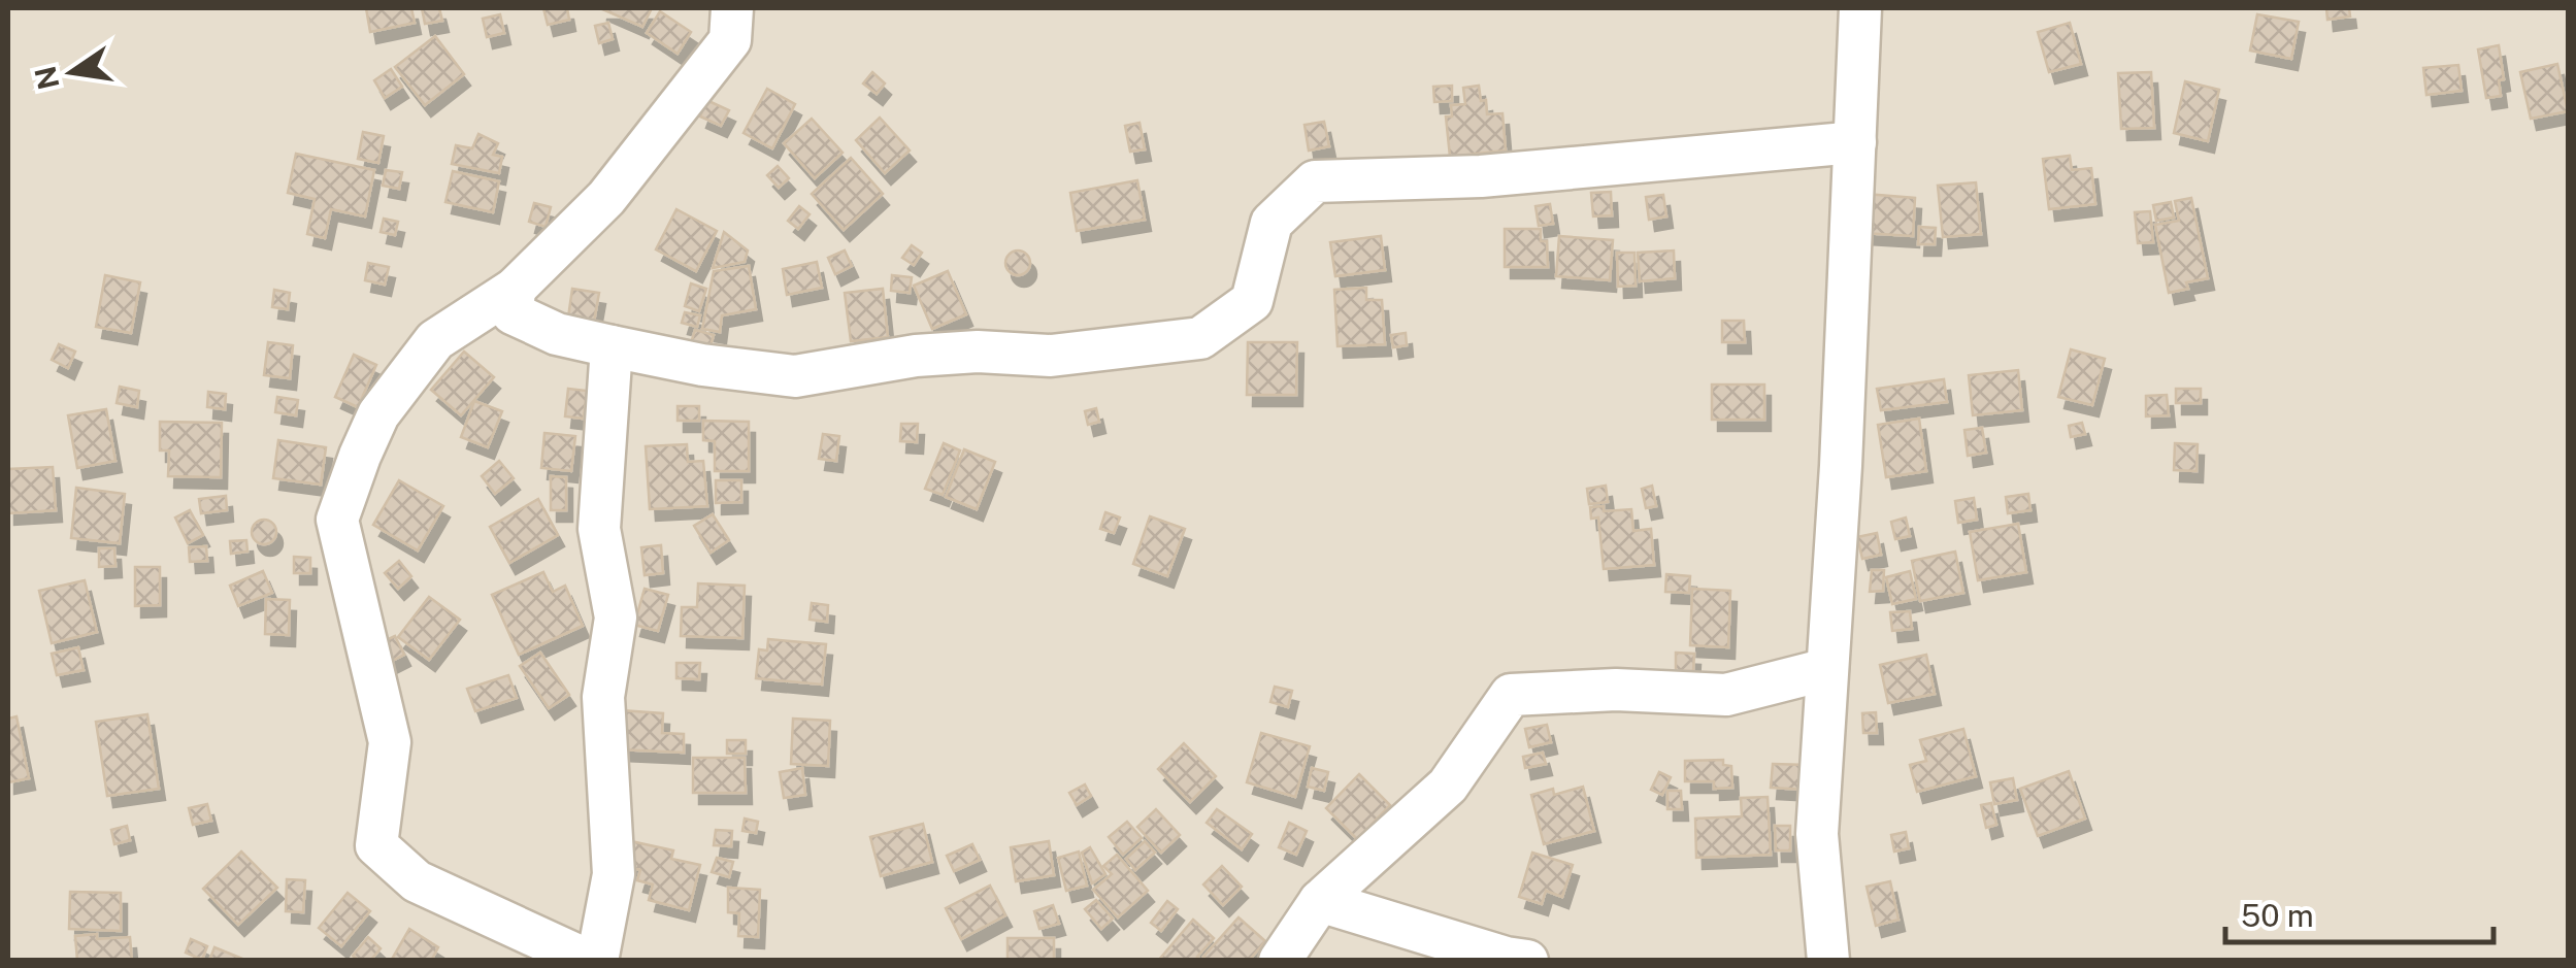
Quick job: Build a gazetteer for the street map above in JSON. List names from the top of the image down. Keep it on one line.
{"scale_bar":"50 m","north":"left"}
